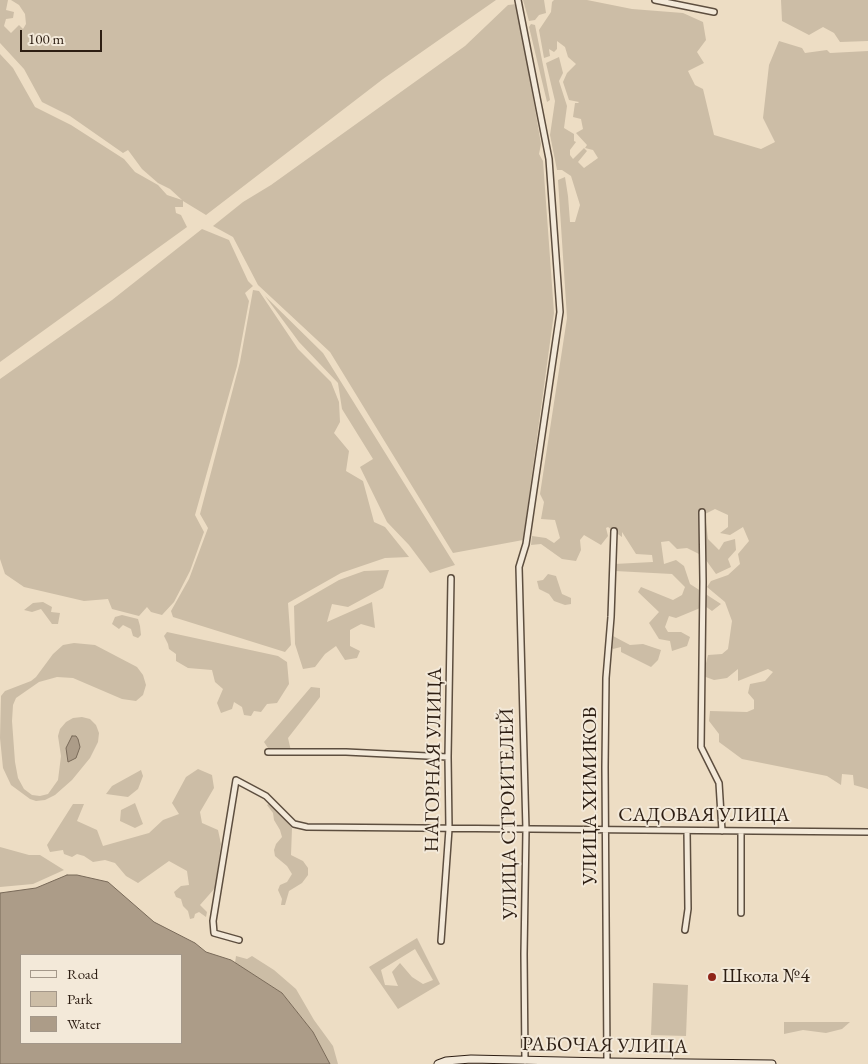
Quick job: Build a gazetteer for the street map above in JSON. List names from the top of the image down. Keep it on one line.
{"streets":{"main road":["РАБОЧАЯ УЛИЦА"],"street":["НАГОРНАЯ УЛИЦА","УЛИЦА ХИМИКОВ","УЛИЦА СТРОИТЕЛЕЙ","САДОВАЯ УЛИЦА"]},"crossings":[["НАГОРНАЯ УЛИЦА","САДОВАЯ УЛИЦА"],["УЛИЦА ХИМИКОВ","САДОВАЯ УЛИЦА"],["УЛИЦА ХИМИКОВ","РАБОЧАЯ УЛИЦА"],["УЛИЦА СТРОИТЕЛЕЙ","САДОВАЯ УЛИЦА"],["УЛИЦА СТРОИТЕЛЕЙ","РАБОЧАЯ УЛИЦА"]],"places":["Школа №4"],"legend":["Road","Park","Water"],"scale_bar":"100 m"}
